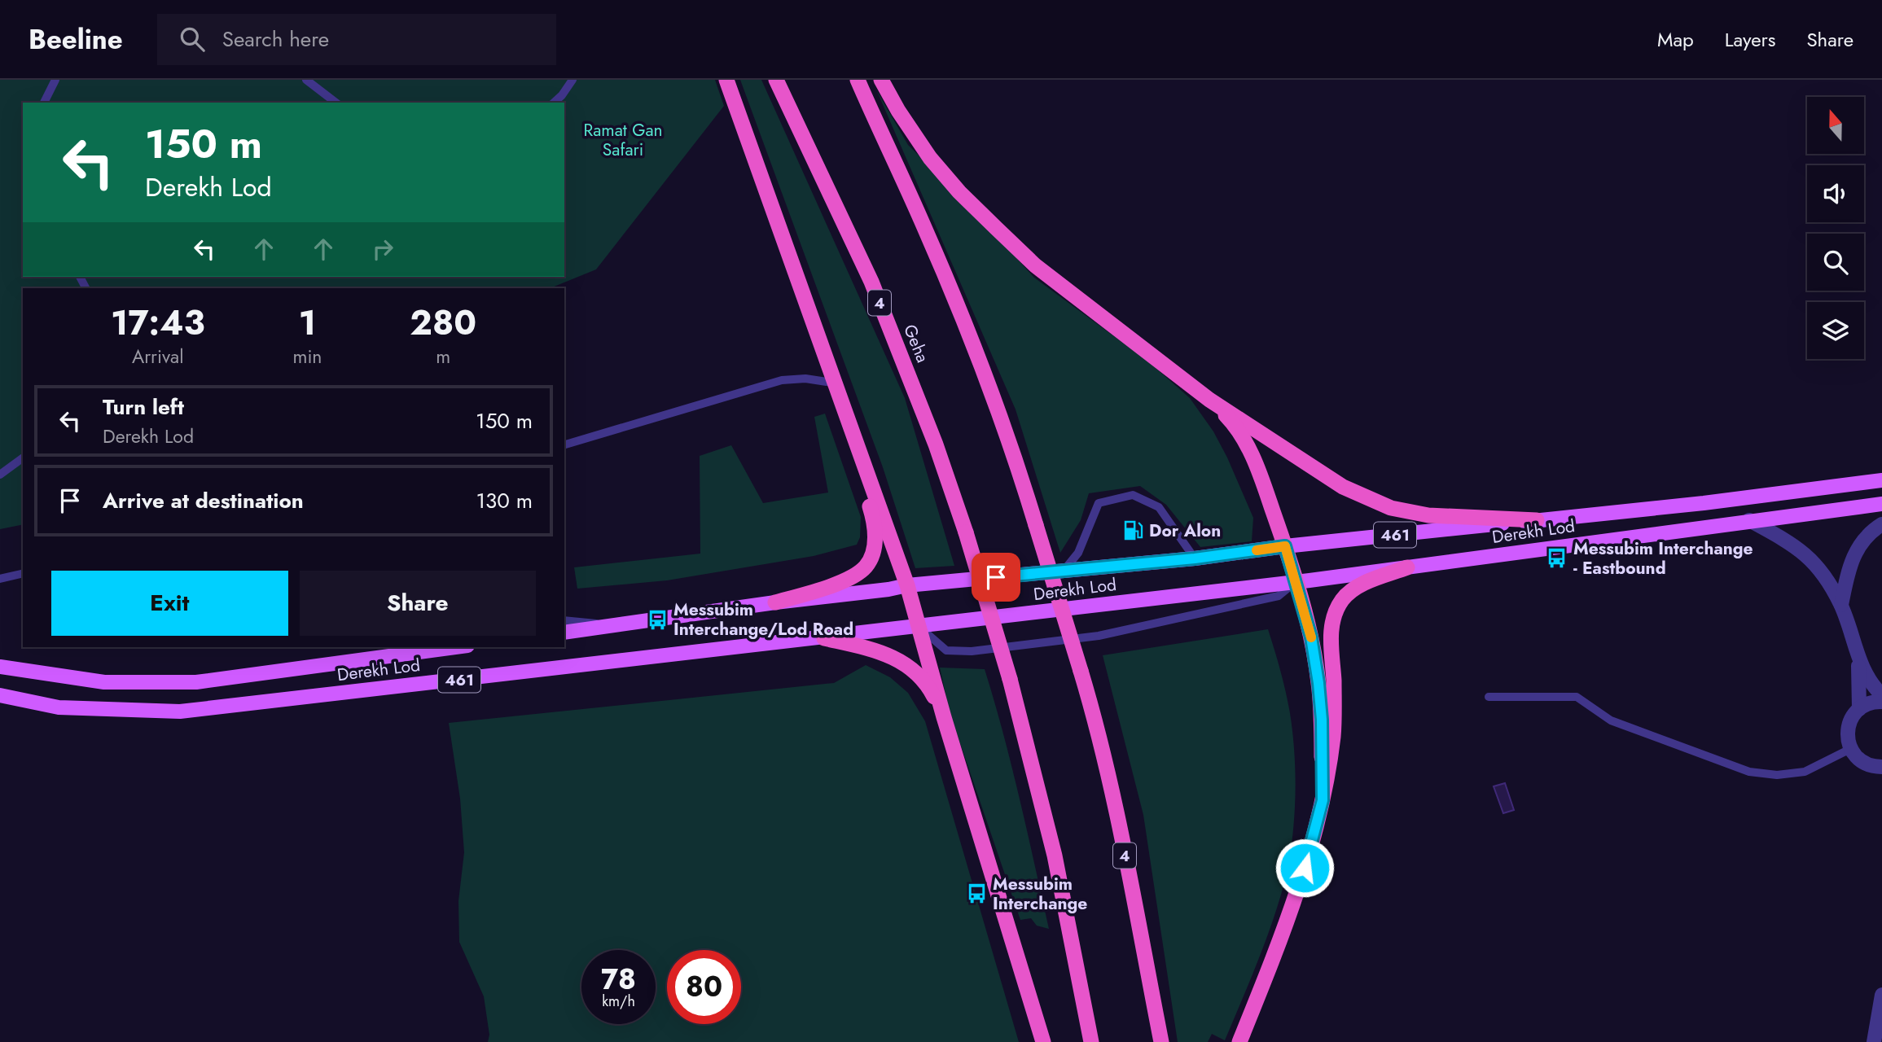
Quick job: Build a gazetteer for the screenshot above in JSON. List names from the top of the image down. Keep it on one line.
{"streets":{"highway":["4","Geha"],"main road":["Derekh Lod","461"]},"parks":["Ramat Gan Safari"],"places":{"fuel station":["Dor Alon"],"bus stop":["Messubim Interchange - Eastbound","Messubim Interchange/Lod Road","Messubim Interchange"]},"north":"top","page":{"header":"Beeline","search":"Search here","nav":["Map","Layers","Share"],"turn":["150 m","Derekh Lod"],"eta":["17:43","Arrival","1","min","280","m"],"list":[{"name":"Turn left","note":"Derekh Lod","value":"150 m"},{"name":"Arrive at destination","value":"130 m"}],"buttons":["Exit","Share"],"speed":"78 km/h","limit":"80"}}
